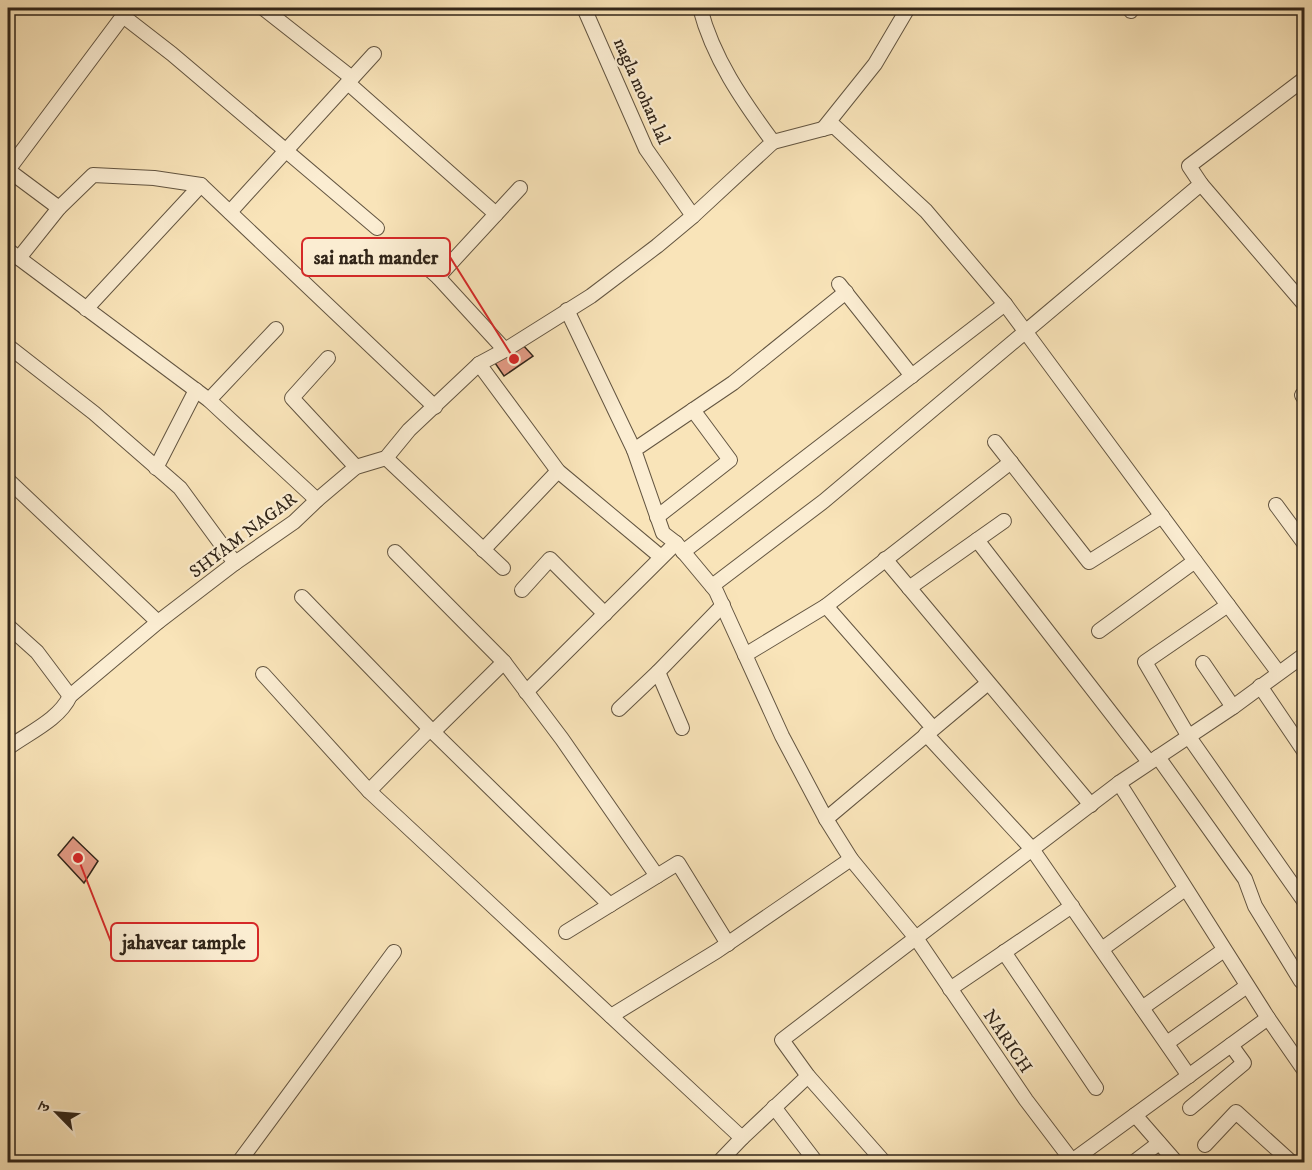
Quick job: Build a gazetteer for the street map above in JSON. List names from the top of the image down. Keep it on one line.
{"streets":{"street":["nagla mohan lal","SHYAM NAGAR","NARICH"]},"places":["sai nath mander","jahavear tample"],"north":"top left"}
